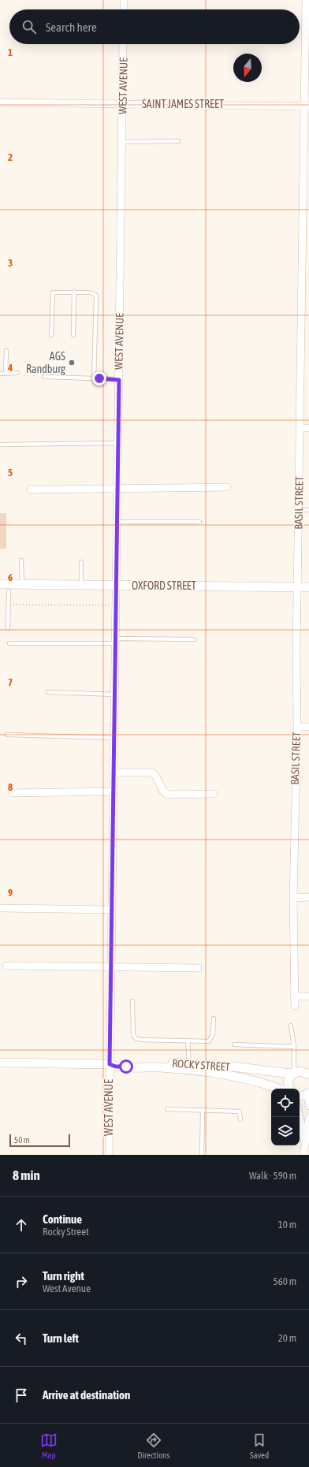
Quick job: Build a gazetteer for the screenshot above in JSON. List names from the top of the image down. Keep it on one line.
{"streets":{"street":["WEST AVENUE","SAINT JAMES STREET","BASIL STREET","OXFORD STREET","ROCKY STREET"]},"crossings":[["WEST AVENUE","SAINT JAMES STREET"],["WEST AVENUE","OXFORD STREET"],["WEST AVENUE","ROCKY STREET"],["SAINT JAMES STREET","BASIL STREET"],["BASIL STREET","OXFORD STREET"]],"places":["AGS Randburg"],"scale_bar":"50 m","north":"bottom","page":{"search":"Search here","scale":"50 m","heading":["8 min","Walk · 590 m"],"list":[["Continue","Rocky Street","10 m"],["Turn right","West Avenue","560 m"],["Turn left","20 m"],"Arrive at destination"],"nav":["Map","Directions","Saved"]},"grid":{"rows":["1","2","3","4","5","6","7","8","9"]}}
